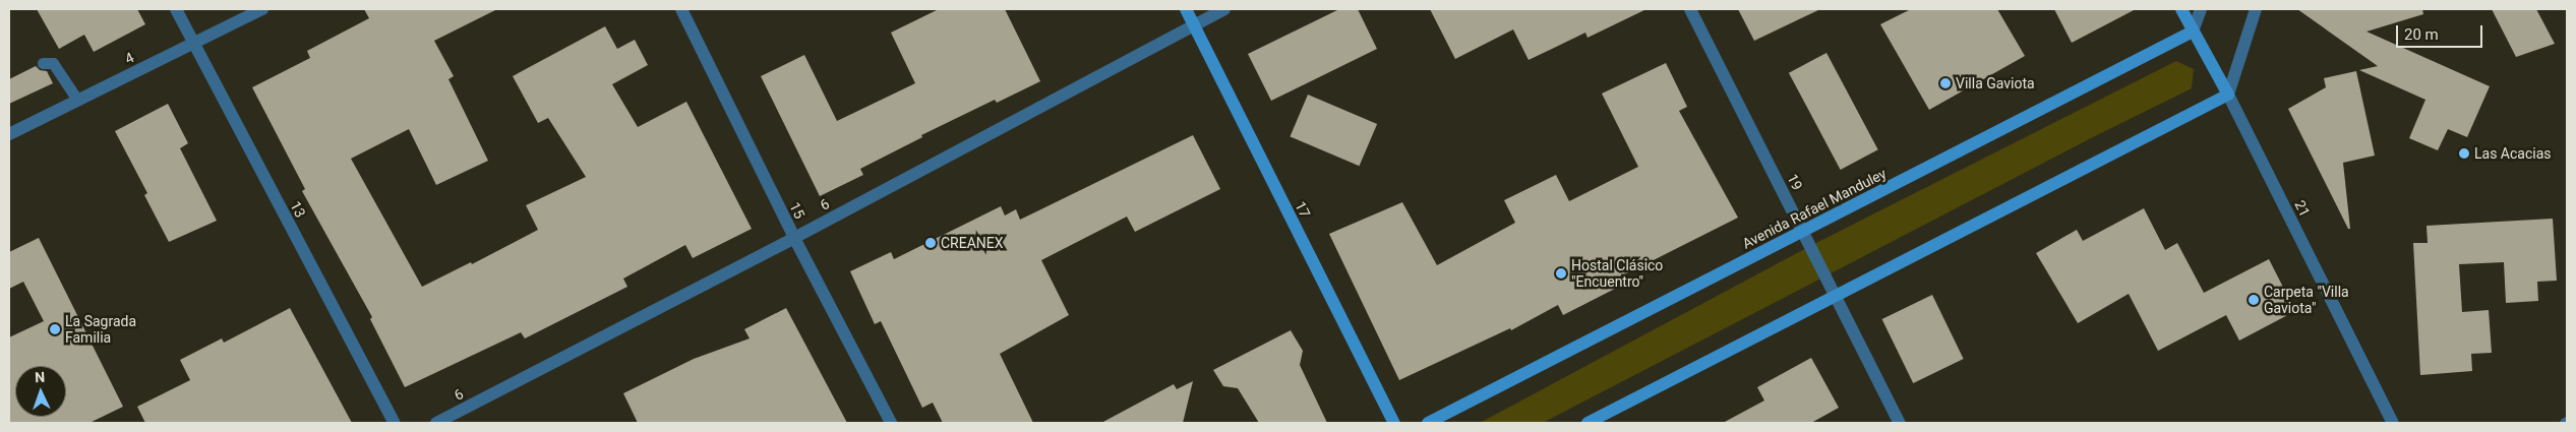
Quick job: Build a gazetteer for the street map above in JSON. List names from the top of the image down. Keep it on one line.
{"streets":{"main road":["Avenida Rafael Manduley","21","17"],"street":["4","19","6","13","15"]},"crossings":[["4","13"],["19","Avenida Rafael Manduley"],["6","17"],["6","15"],["Avenida Rafael Manduley","21"]],"places":["Villa Gaviota","Las Acacias","CREANEX","Hostal Clásico \"Encuentro\"","Carpeta \"Villa Gaviota\"","La Sagrada Familia"],"scale_bar":"20 m","north":"top"}
